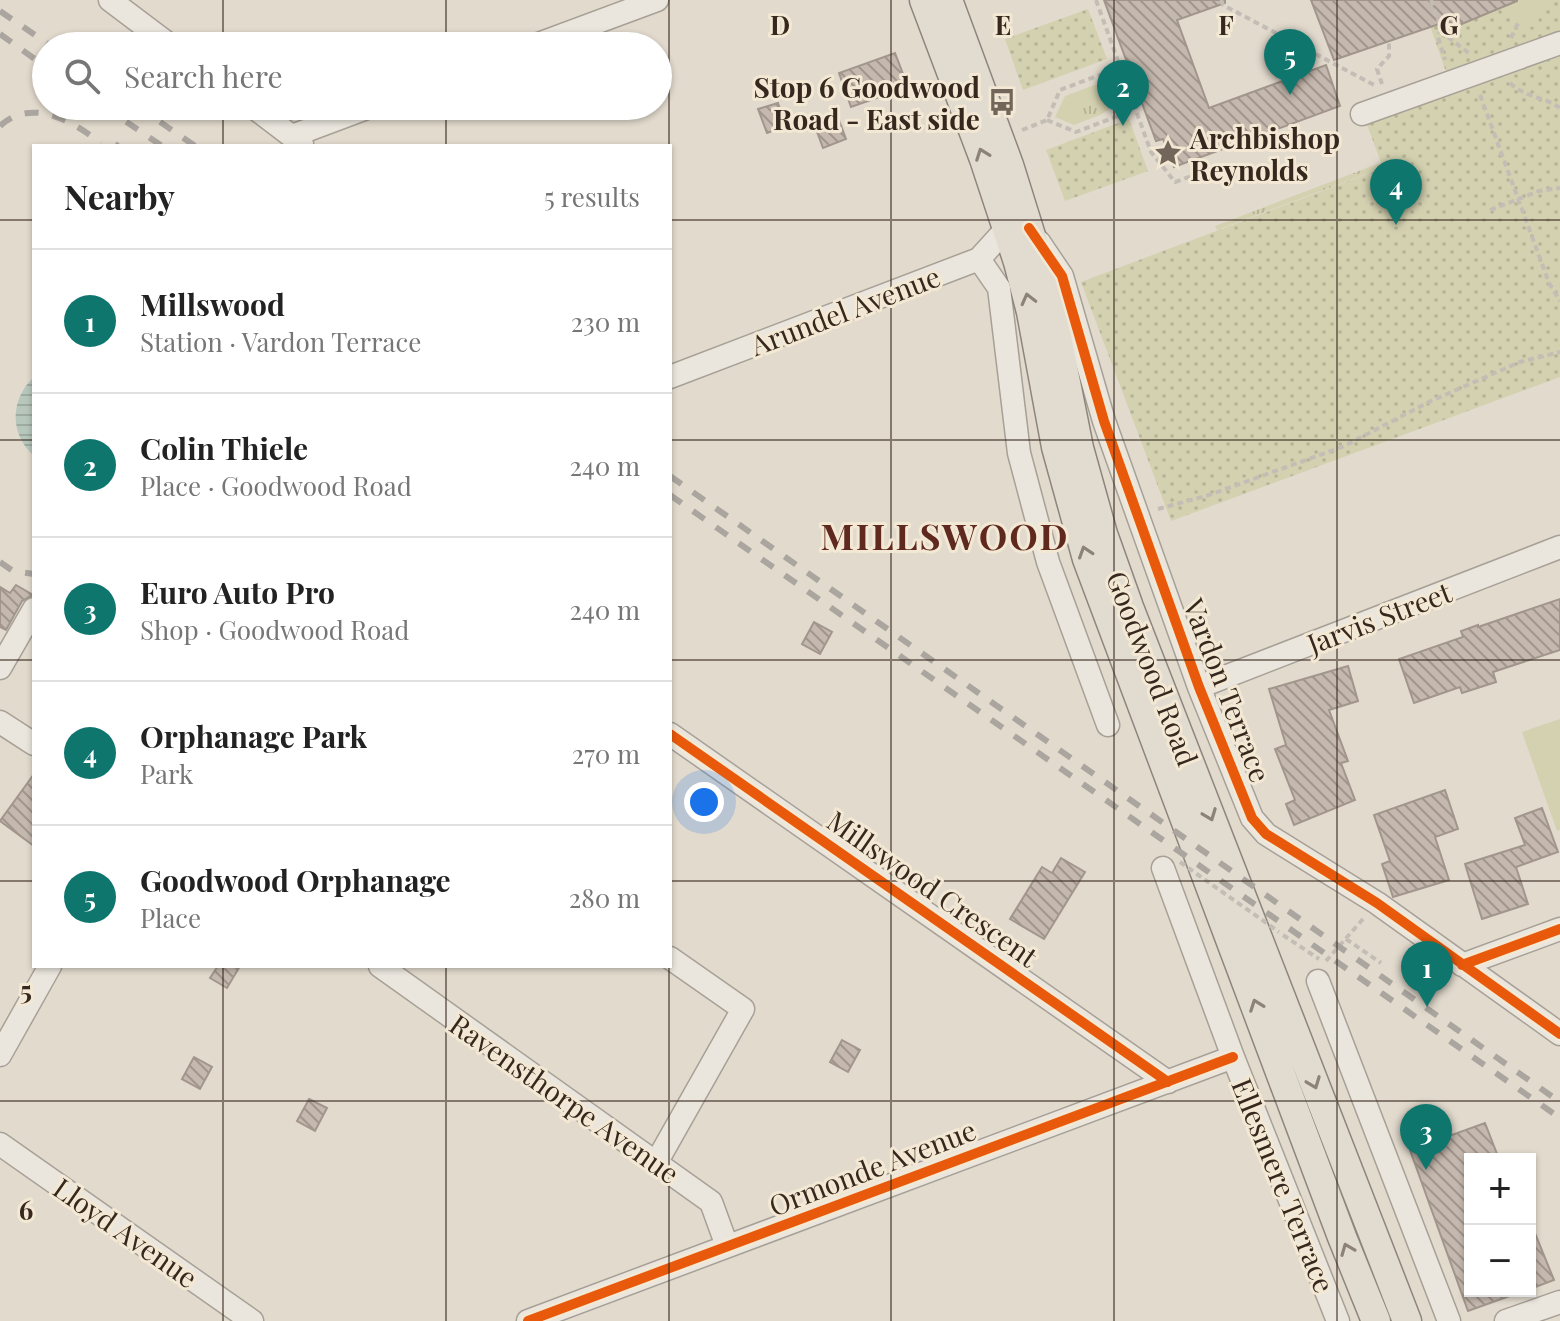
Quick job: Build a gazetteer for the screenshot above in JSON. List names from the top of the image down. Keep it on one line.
{"streets":{"main road":["Goodwood Road"],"street":["Arundel Avenue","Jarvis Street","Vardon Terrace","Millswood Crescent","Ravensthorpe Avenue","Ormonde Avenue","Ellesmere Terrace","Lloyd Avenue"]},"crossings":[["Arundel Avenue","Goodwood Road"],["Arundel Avenue","Vardon Terrace"],["Jarvis Street","Vardon Terrace"],["Goodwood Road","Vardon Terrace"],["Millswood Crescent","Ormonde Avenue"],["Ravensthorpe Avenue","Ormonde Avenue"],["Ormonde Avenue","Ellesmere Terrace"]],"districts":["MILLSWOOD"],"places":{"bus stop":["Stop 6 Goodwood Road - East side"],"place":["Archbishop Reynolds"]},"page":{"pins":["5","2","4","1","3"],"search":"Search here","heading":["Nearby","5 results"],"list":[{"mark":"1","name":"Millswood","note":"Station · Vardon Terrace","value":"230 m"},{"mark":"2","name":"Colin Thiele","note":"Place · Goodwood Road","value":"240 m"},{"mark":"3","name":"Euro Auto Pro","note":"Shop · Goodwood Road","value":"240 m"},{"mark":"4","name":"Orphanage Park","note":"Park","value":"270 m"},{"mark":"5","name":"Goodwood Orphanage","note":"Place","value":"280 m"}],"map_buttons":["+","−"]},"grid":{"columns":["D","E","F","G"],"rows":["5","6"]}}
